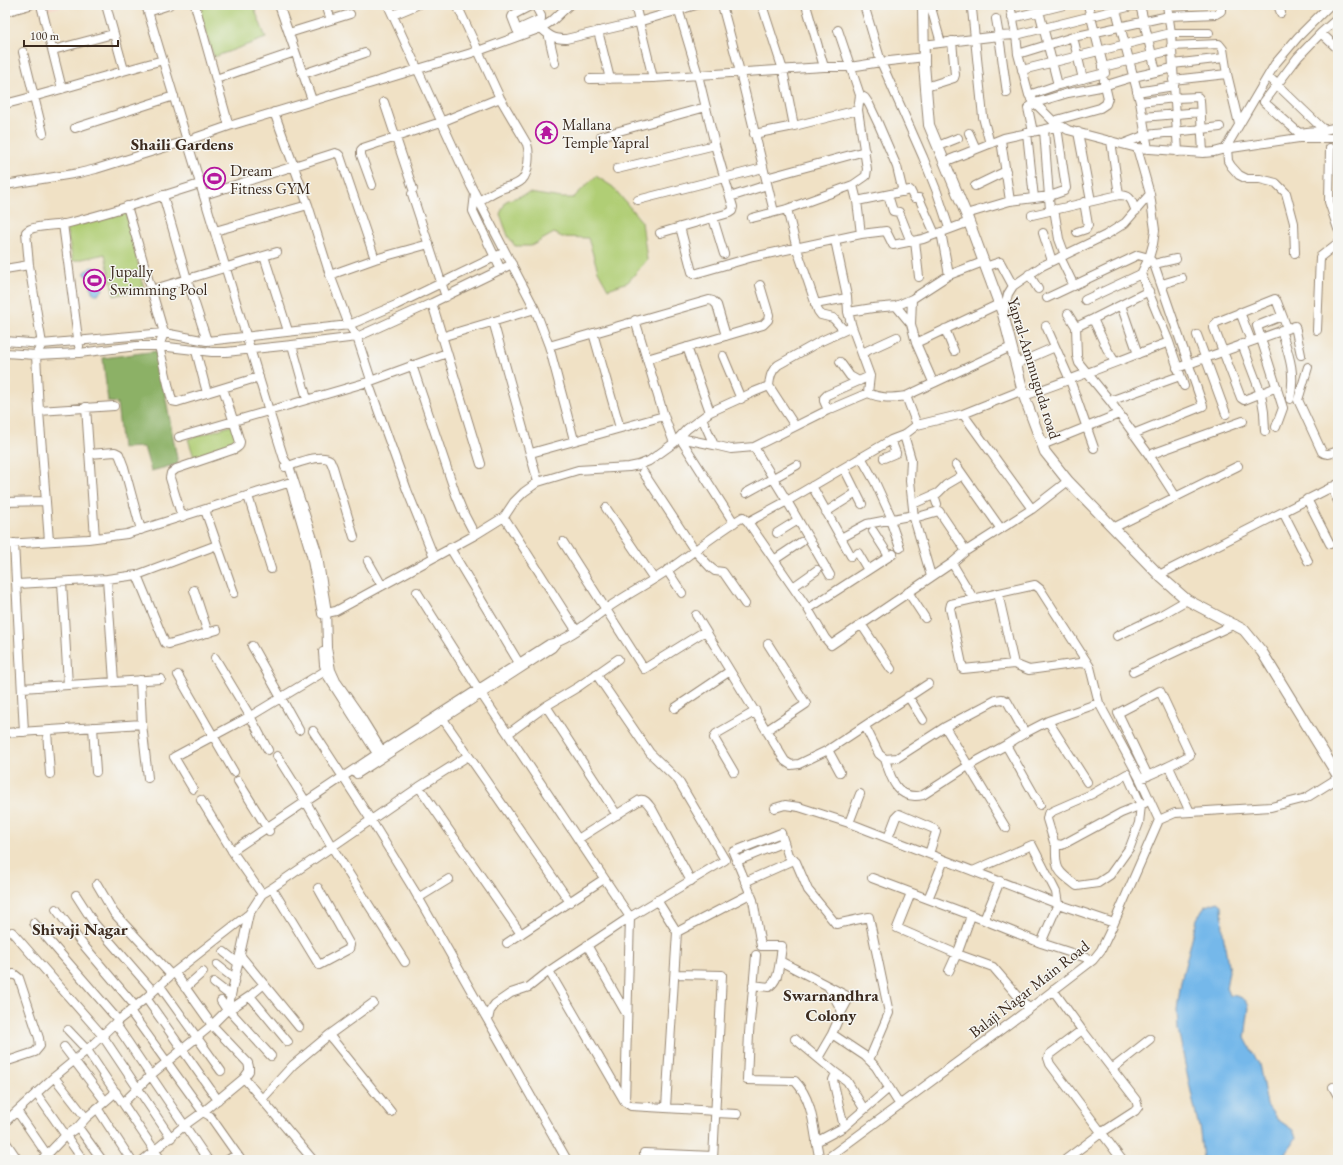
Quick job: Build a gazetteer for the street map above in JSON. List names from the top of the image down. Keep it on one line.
{"streets":{"main road":["Yapral-Ammuguda road"],"street":["Balaji Nagar Main Road"]},"districts":["Shaili Gardens","Shivaji Nagar","Swarnandhra Colony"],"places":{"temple":["Mallana Temple Yapral"],"sports":["Dream Fitness GYM","Jupally Swimming Pool"]},"scale_bar":"100 m"}
